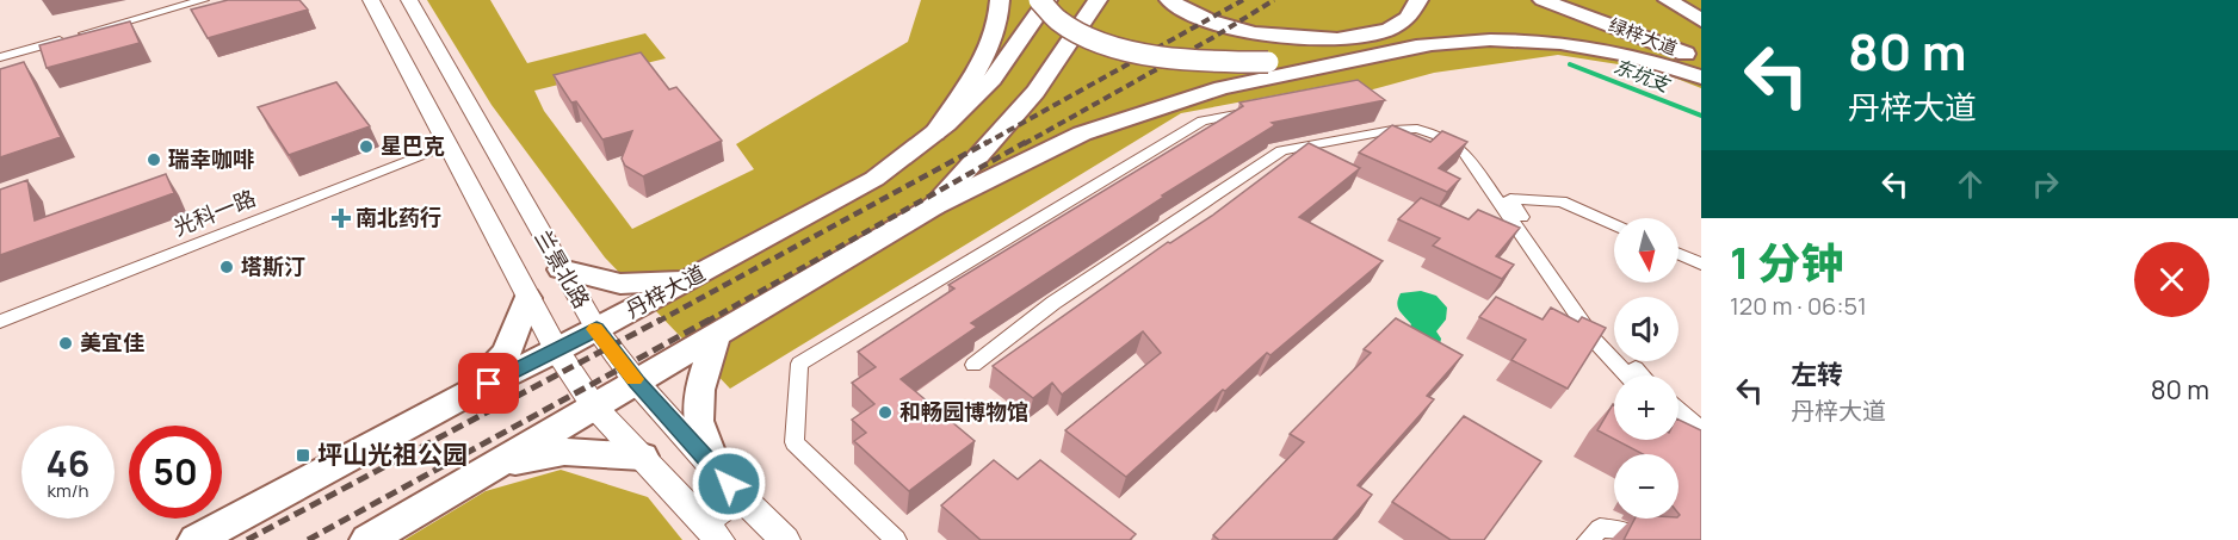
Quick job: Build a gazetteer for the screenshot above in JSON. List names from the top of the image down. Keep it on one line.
{"streets":{"main road":["绿梓大道","兰景北路","丹梓大道"],"street":["光科一路"]},"crossings":[["光科一路","兰景北路"],["兰景北路","丹梓大道"]],"water":["东坑支"],"places":{"other":["星巴克","瑞幸咖啡","塔斯汀","美宜佳","和畅园博物馆"],"health":["南北药行"],"transit":["坪山光祖公园"]},"north":"bottom","page":{"turn":["80 m","丹梓大道"],"map_buttons":["+","−"],"heading":["1 分钟","120 m · 06:51"],"list":[{"name":"左转","note":"丹梓大道","value":"80 m"}],"speed":"46 km/h","limit":"50"}}
